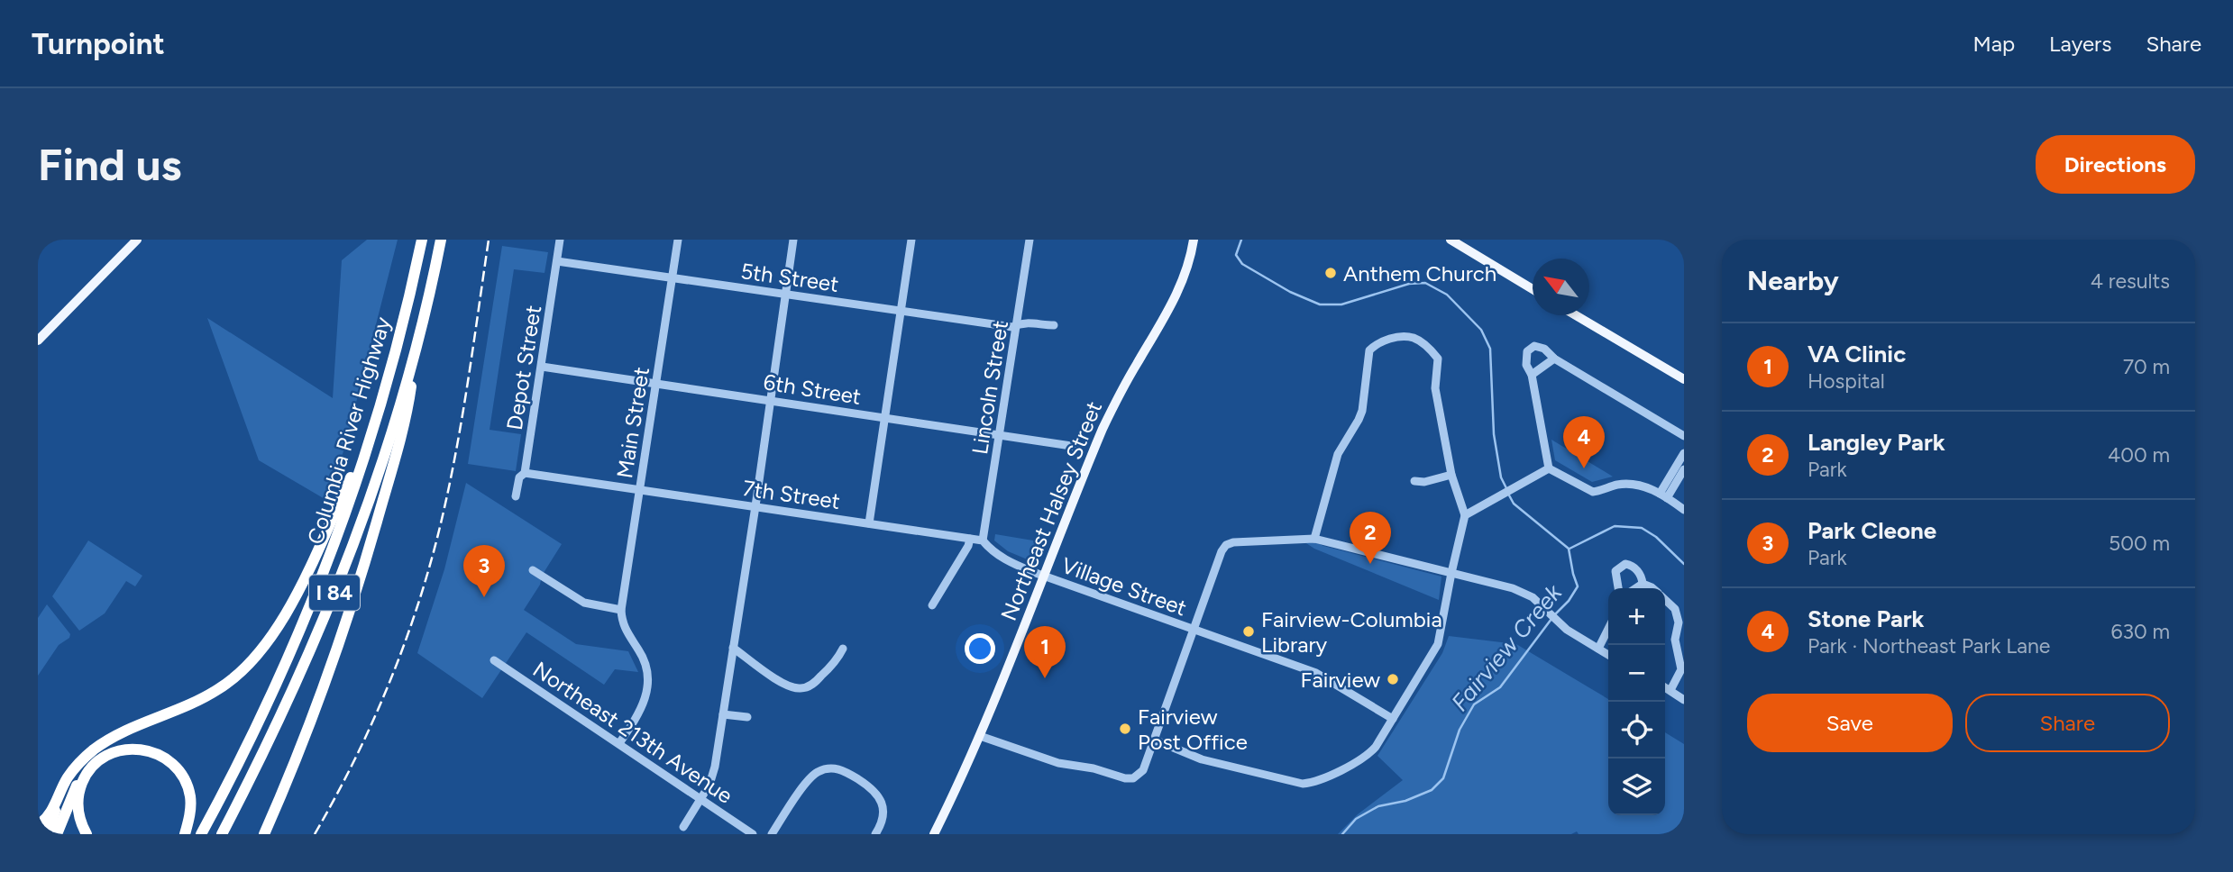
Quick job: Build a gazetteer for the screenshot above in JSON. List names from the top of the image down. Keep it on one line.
{"streets":{"highway":["Columbia River Highway","I 84"],"main road":["Northeast Halsey Street"],"street":["5th Street","Depot Street","Lincoln Street","6th Street","Main Street","7th Street","Village Street","Northeast 213th Avenue"]},"crossings":[["5th Street","Depot Street"],["5th Street","Lincoln Street"],["5th Street","Main Street"],["Depot Street","6th Street"],["Depot Street","7th Street"],["Lincoln Street","6th Street"],["Lincoln Street","7th Street"],["6th Street","Main Street"],["Main Street","7th Street"],["Northeast Halsey Street","Village Street"]],"water":["Fairview Creek"],"places":["Anthem Church","Fairview-Columbia Library","Fairview","Fairview Post Office"],"north":"top left","page":{"header":"Turnpoint","nav":["Map","Layers","Share"],"buttons":["Directions",["Save","Share"]],"title":"Find us","heading":["Nearby","4 results"],"list":[{"mark":"1","name":"VA Clinic","note":"Hospital","value":"70 m"},{"mark":"2","name":"Langley Park","note":"Park","value":"400 m"},{"mark":"3","name":"Park Cleone","note":"Park","value":"500 m"},{"mark":"4","name":"Stone Park","note":"Park · Northeast Park Lane","value":"630 m"}],"pins":["4","2","3","1"],"map_buttons":["+","−"]}}
